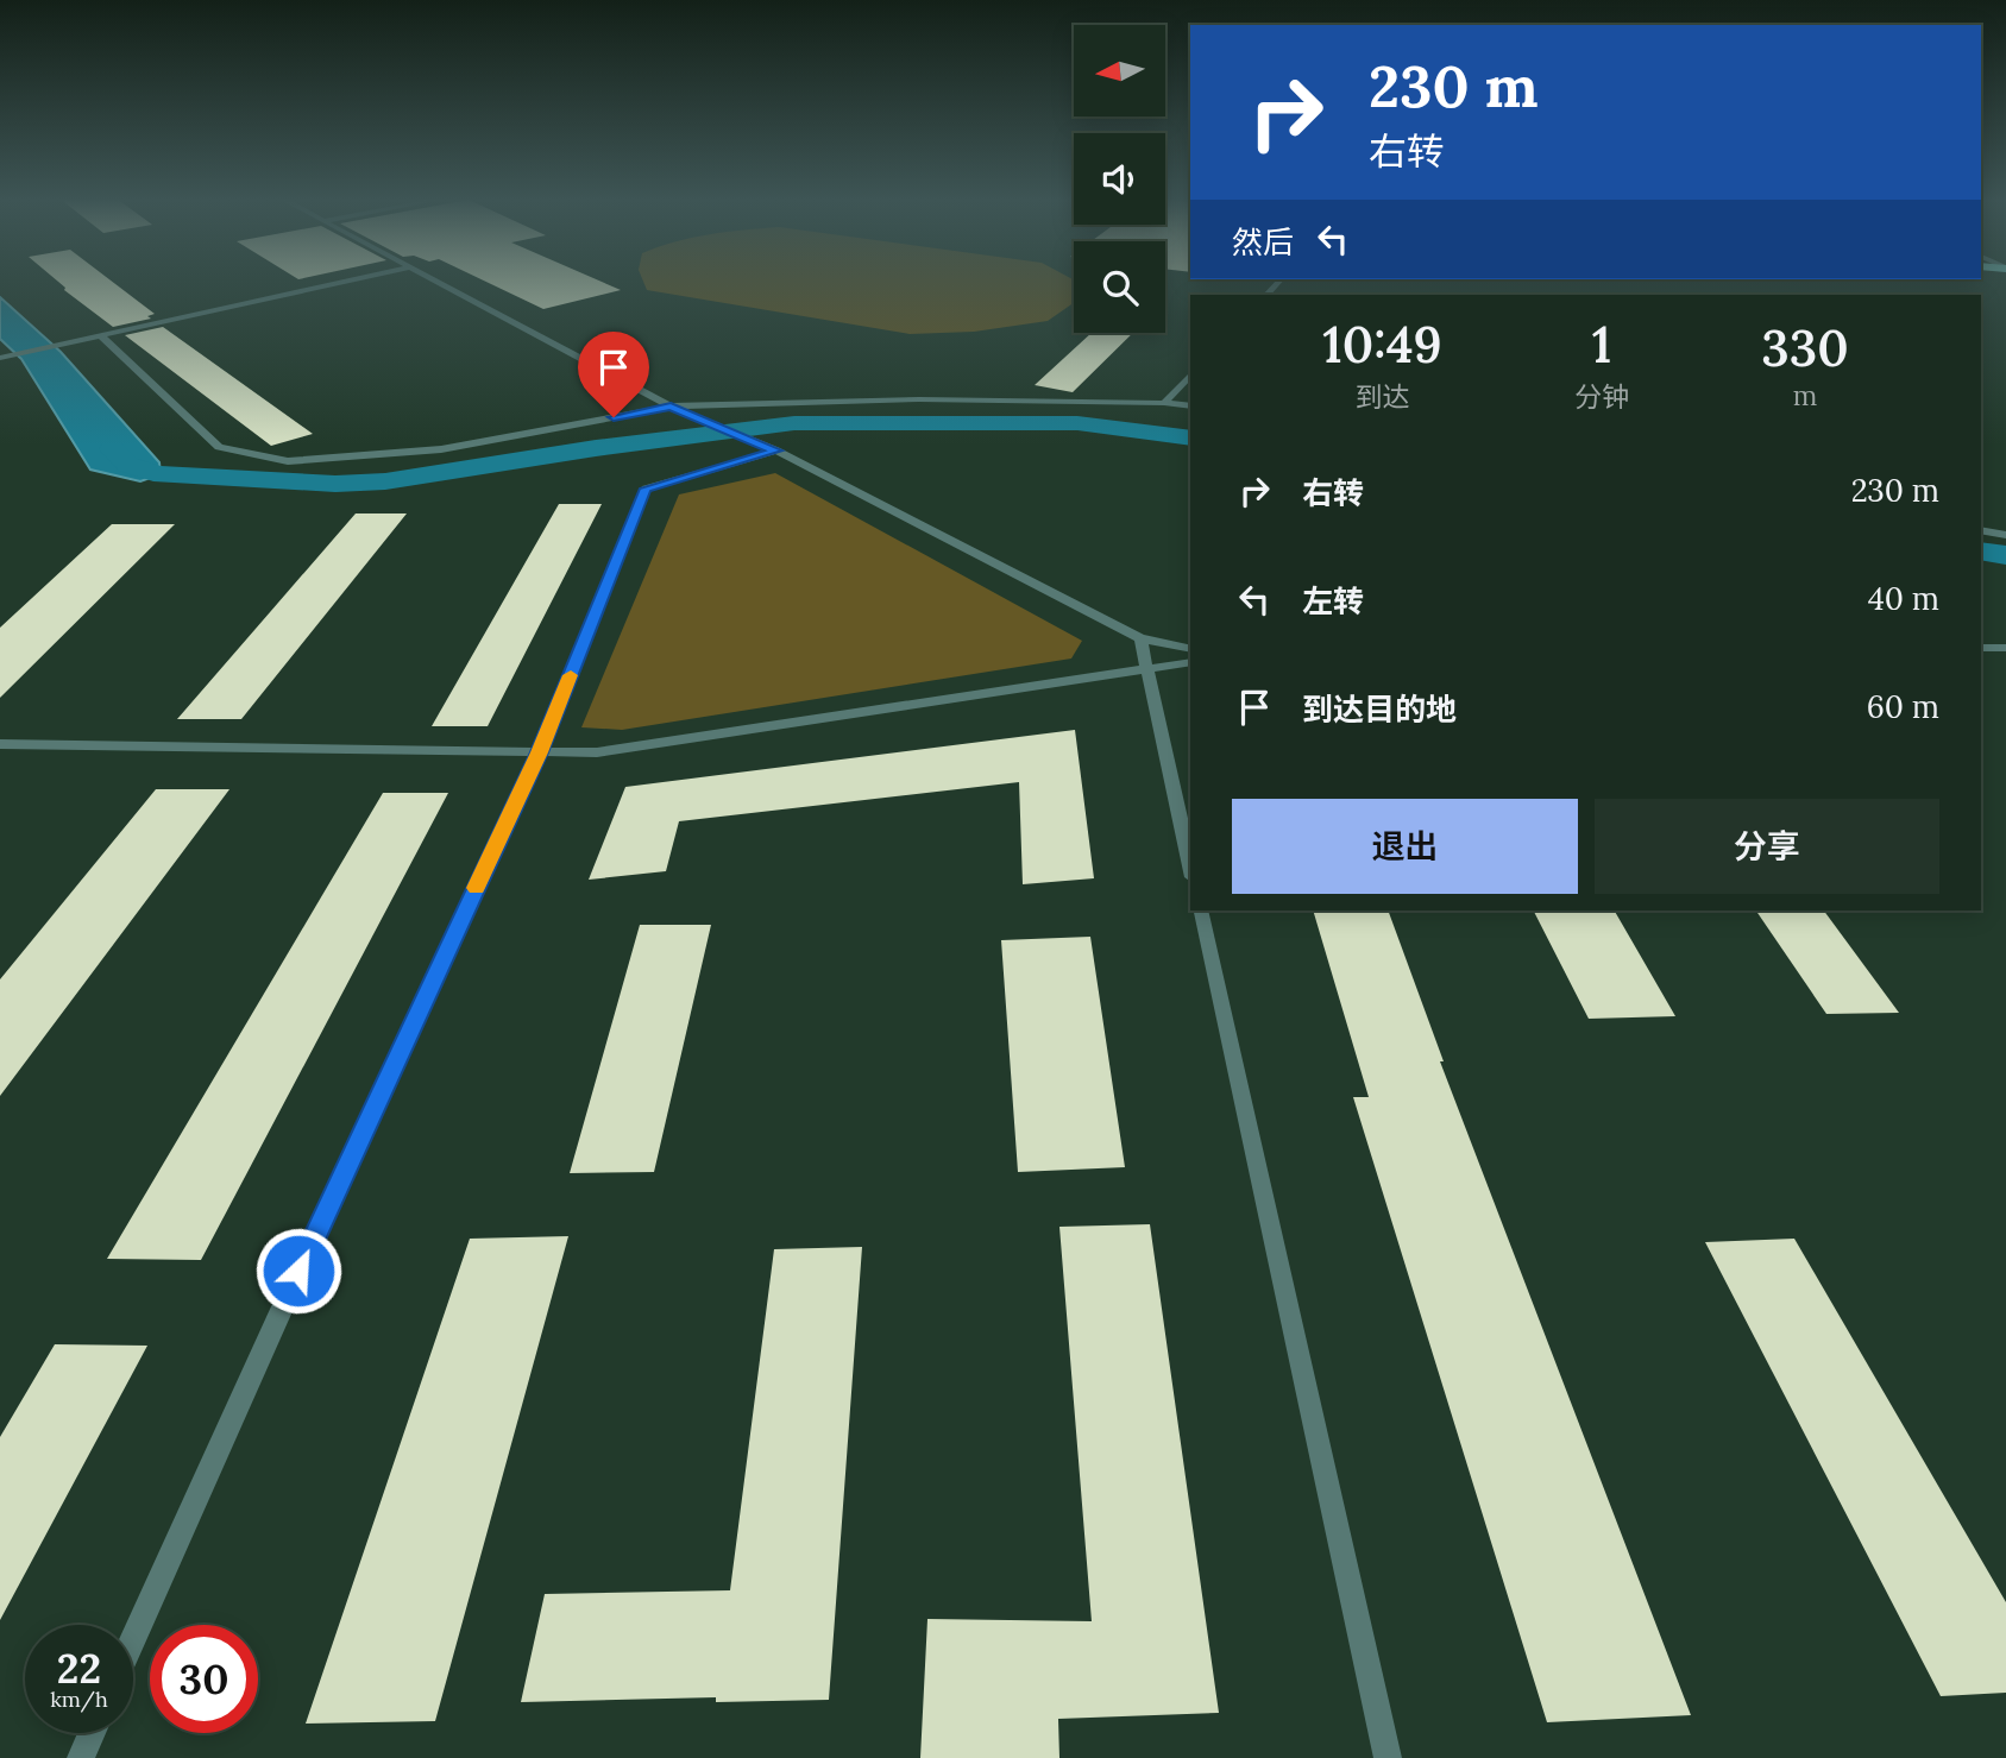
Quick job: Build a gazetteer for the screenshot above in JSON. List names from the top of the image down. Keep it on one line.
{"north":"left","page":{"turn":["230 m","右转"],"then":"然后","eta":["10:49","到达","1","分钟","330","m"],"list":[{"name":"右转","value":"230 m"},{"name":"左转","value":"40 m"},{"name":"到达目的地","value":"60 m"}],"buttons":["退出","分享"],"speed":"22 km/h","limit":"30"}}
